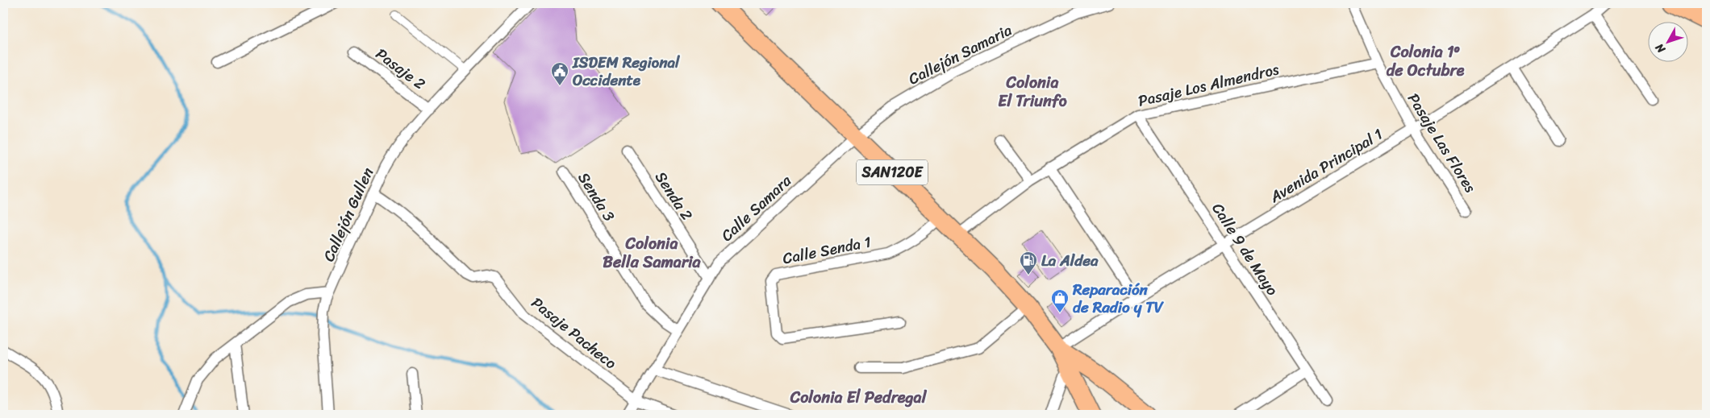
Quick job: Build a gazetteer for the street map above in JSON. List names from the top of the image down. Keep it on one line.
{"streets":{"main road":["SAN120E"],"street":["Callejón Samaria","Pasaje 2","Pasaje Los Almendros","Pasaje Las Flores","Avenida Principal 1","Senda 2","Senda 3","Calle Samara","Callejón Gullen","Calle 9 de Mayo","Calle Senda 1","Pasaje Pacheco"]},"crossings":[["Callejón Samaria","SAN120E"],["Callejón Samaria","Calle Samara"],["Pasaje 2","Callejón Gullen"],["Pasaje Los Almendros","Pasaje Las Flores"],["Pasaje Los Almendros","SAN120E"],["Pasaje Los Almendros","Calle 9 de Mayo"],["Pasaje Las Flores","Avenida Principal 1"],["Avenida Principal 1","SAN120E"],["Avenida Principal 1","Calle 9 de Mayo"],["SAN120E","Calle Samara"],["SAN120E","Calle Senda 1"],["Senda 2","Calle Samara"],["Senda 3","Calle Samara"],["Calle Samara","Pasaje Pacheco"],["Callejón Gullen","Pasaje Pacheco"]],"districts":["Colonia 1º de Octubre","Colonia El Triunfo","Colonia Bella Samaria","Colonia El Pedregal"],"places":{"public building":["ISDEM Regional Occidente"],"fuel station":["La Aldea"],"shop":["Reparación de Radio y TV"]},"north":"bottom left"}
